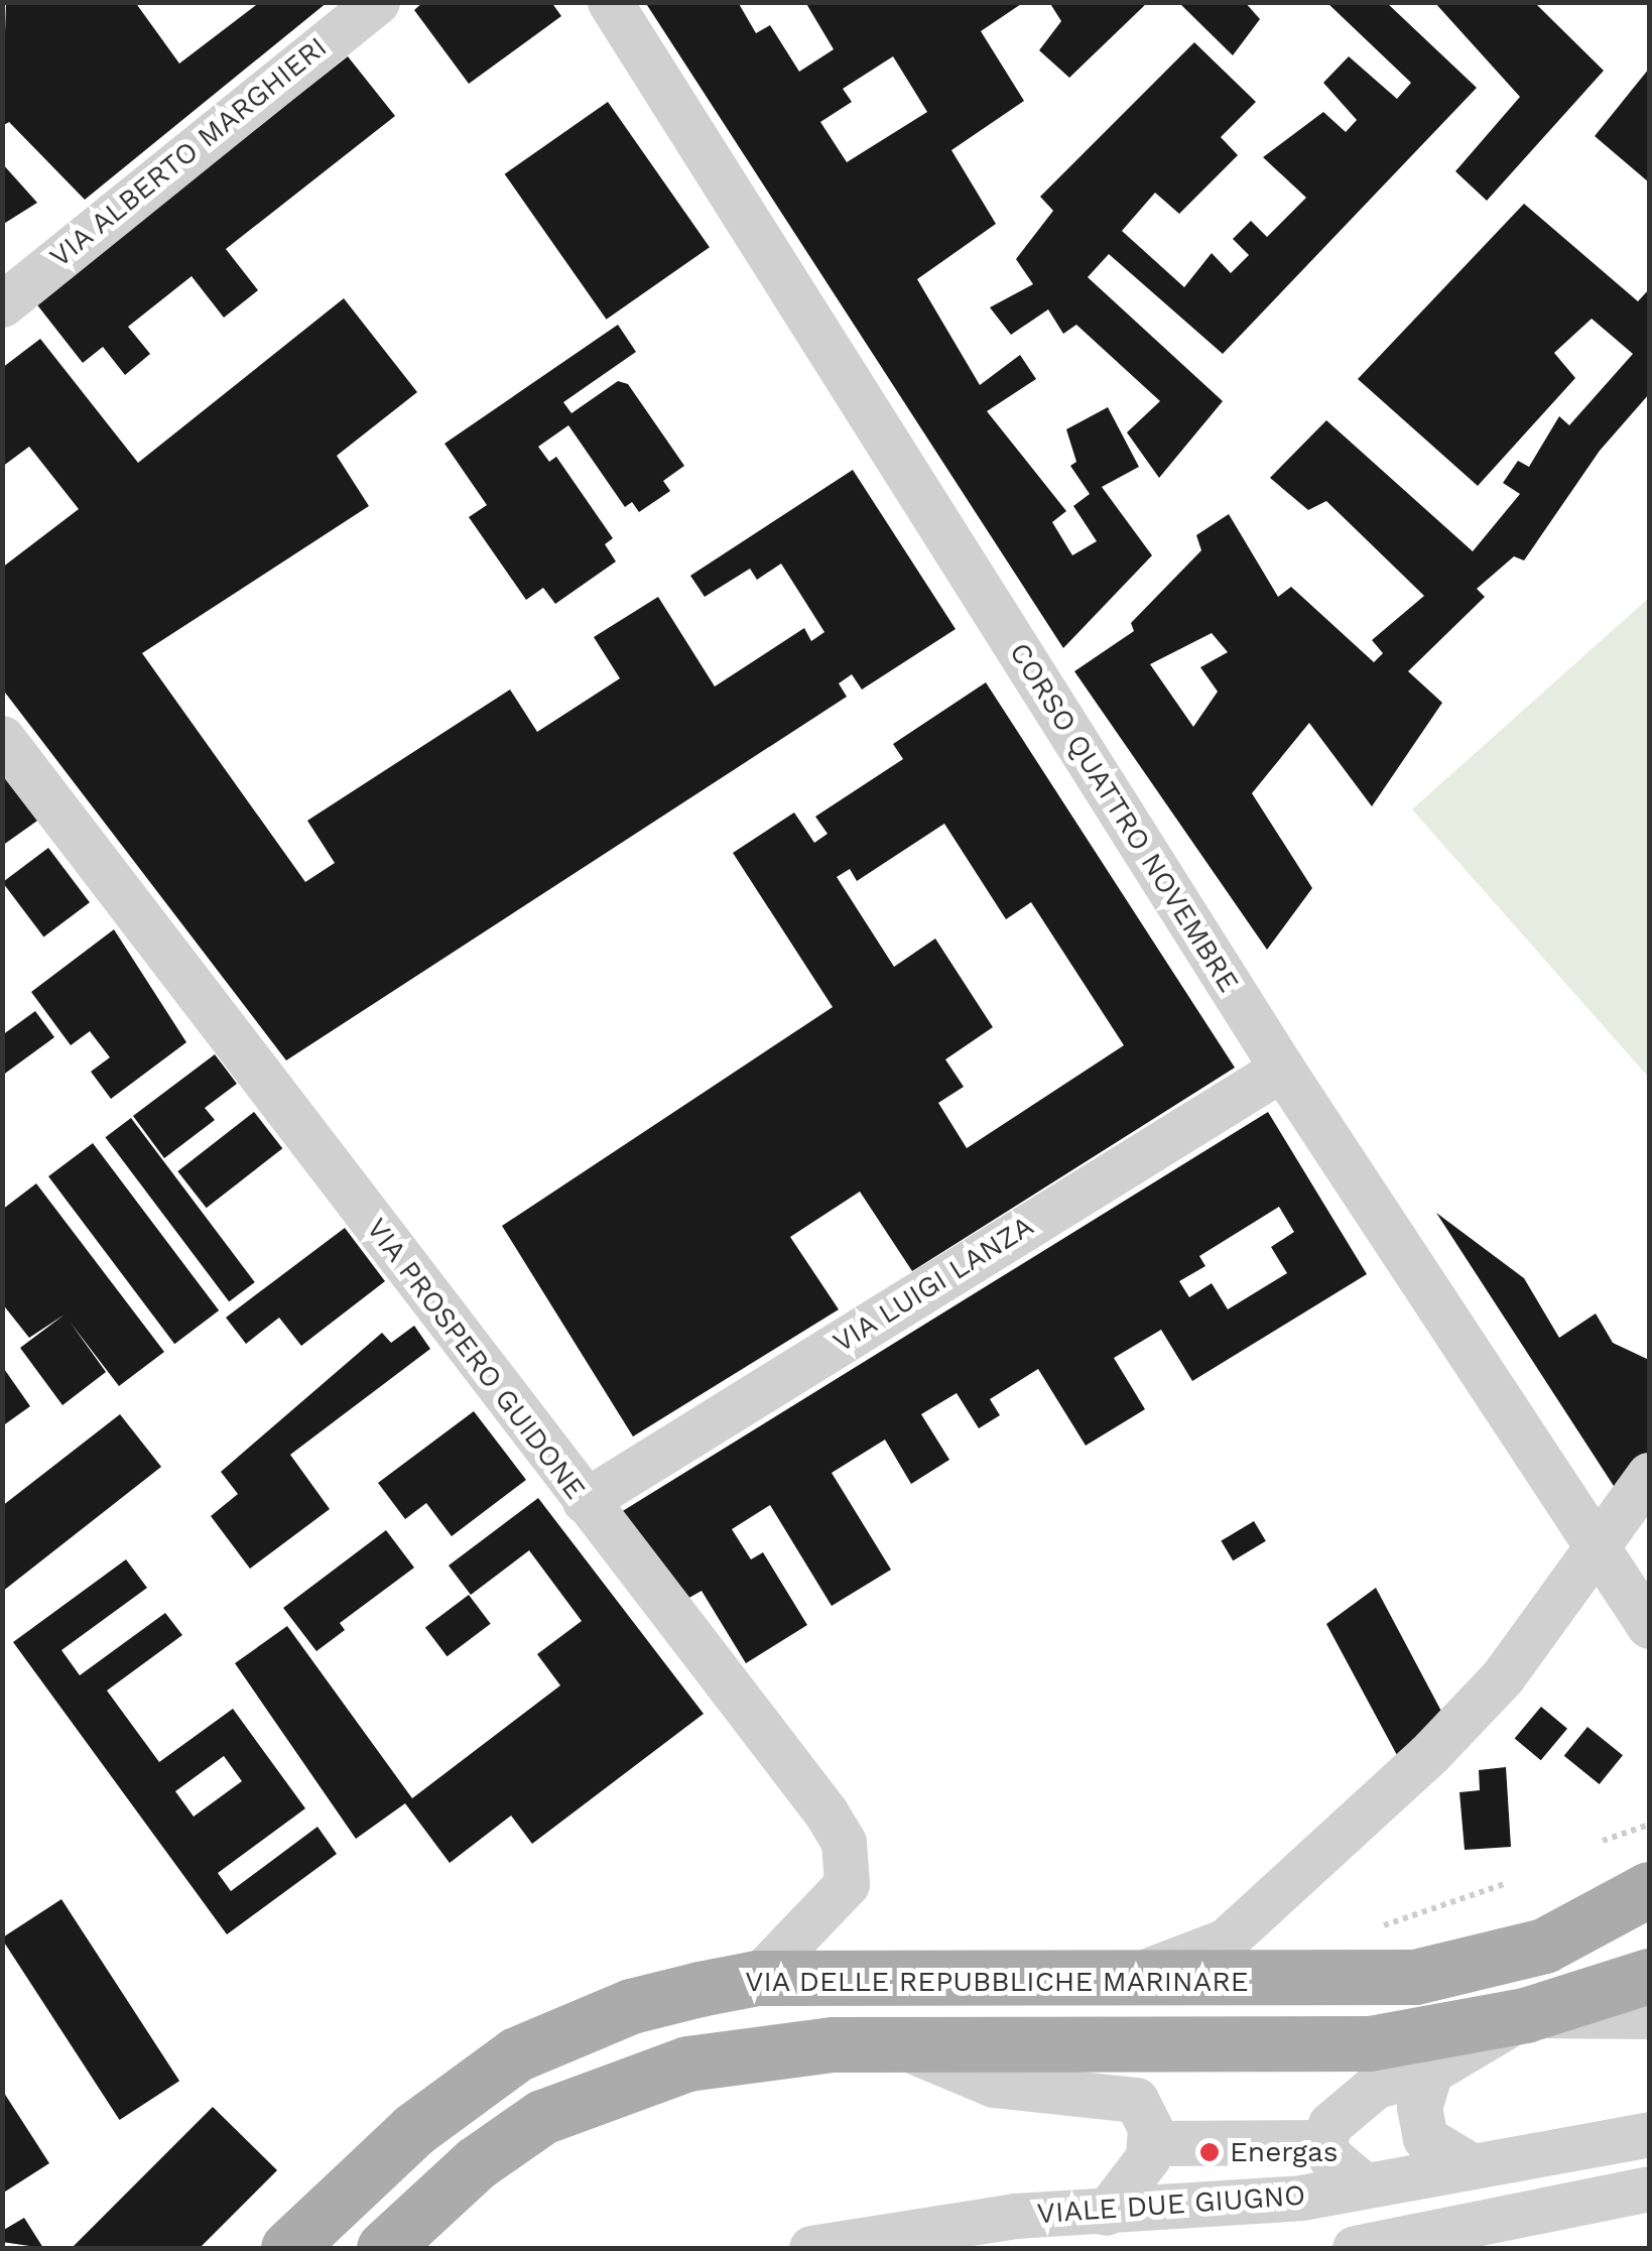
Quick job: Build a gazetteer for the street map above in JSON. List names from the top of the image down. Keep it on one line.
{"streets":{"main road":["VIA DELLE REPUBBLICHE MARINARE"],"street":["VIA ALBERTO MARGHIERI","CORSO QUATTRO NOVEMBRE","VIA LUIGI LANZA","VIA PROSPERO GUIDONE","VIALE DUE GIUGNO"]},"crossings":[["CORSO QUATTRO NOVEMBRE","VIA LUIGI LANZA"],["VIA LUIGI LANZA","VIA PROSPERO GUIDONE"],["VIA PROSPERO GUIDONE","VIA DELLE REPUBBLICHE MARINARE"]],"places":["Energas"]}
